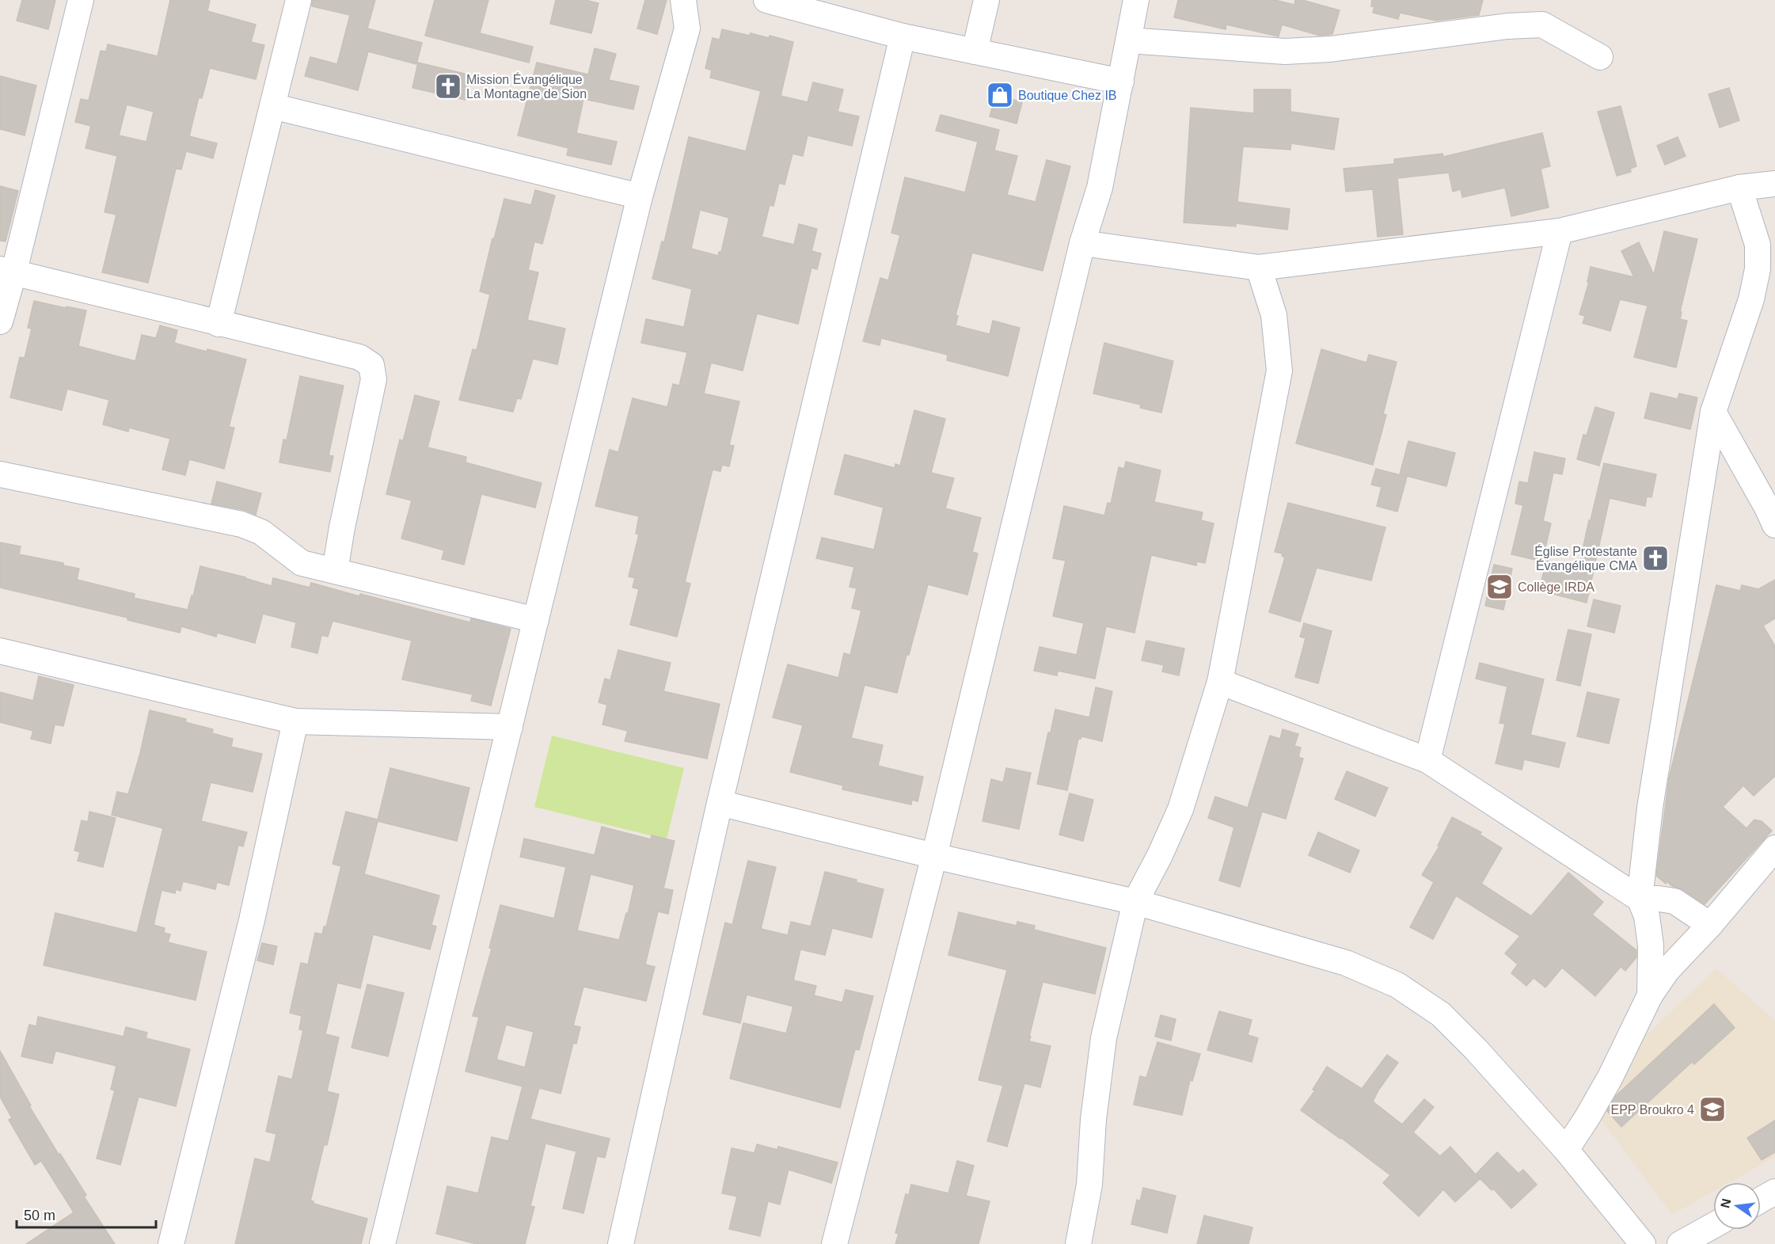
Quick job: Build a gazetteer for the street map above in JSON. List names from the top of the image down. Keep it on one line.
{"places":{"church":["Mission Évangélique La Montagne de Sion","Église Protestante Évangélique CMA"],"shop":["Boutique Chez IB"],"school or university":["Collège IRDA","EPP Broukro 4"]},"scale_bar":"50 m","north":"left"}
